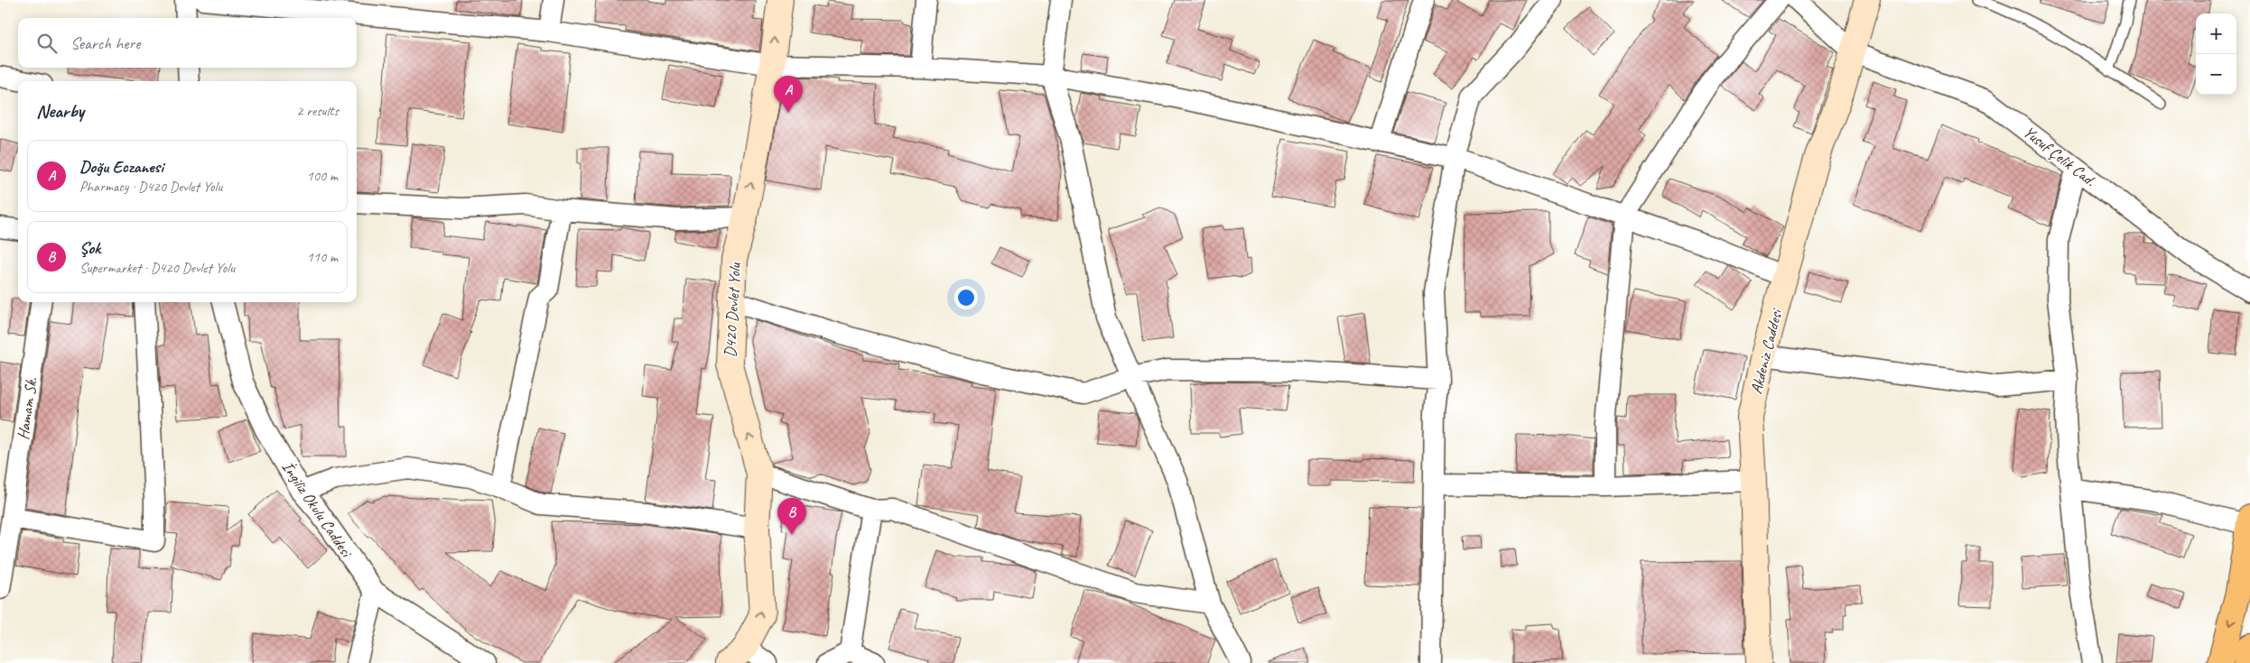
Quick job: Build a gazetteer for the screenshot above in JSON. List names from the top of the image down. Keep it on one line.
{"streets":{"street":["Yusuf Çelik Cad.","D420 Devlet Yolu","Akdeniz Caddesi","Hamam Sk.","İngiliz Okulu Caddesi"]},"crossings":[["Yusuf Çelik Cad.","Akdeniz Caddesi"]],"page":{"map_buttons":["+","−"],"search":"Search here","pins":["A","B"],"heading":["Nearby","2 results"],"list":[{"mark":"A","name":"Doğu Eczanesi","note":"Pharmacy · D420 Devlet Yolu","value":"100 m"},{"mark":"B","name":"Şok","note":"Supermarket · D420 Devlet Yolu","value":"110 m"}]}}
